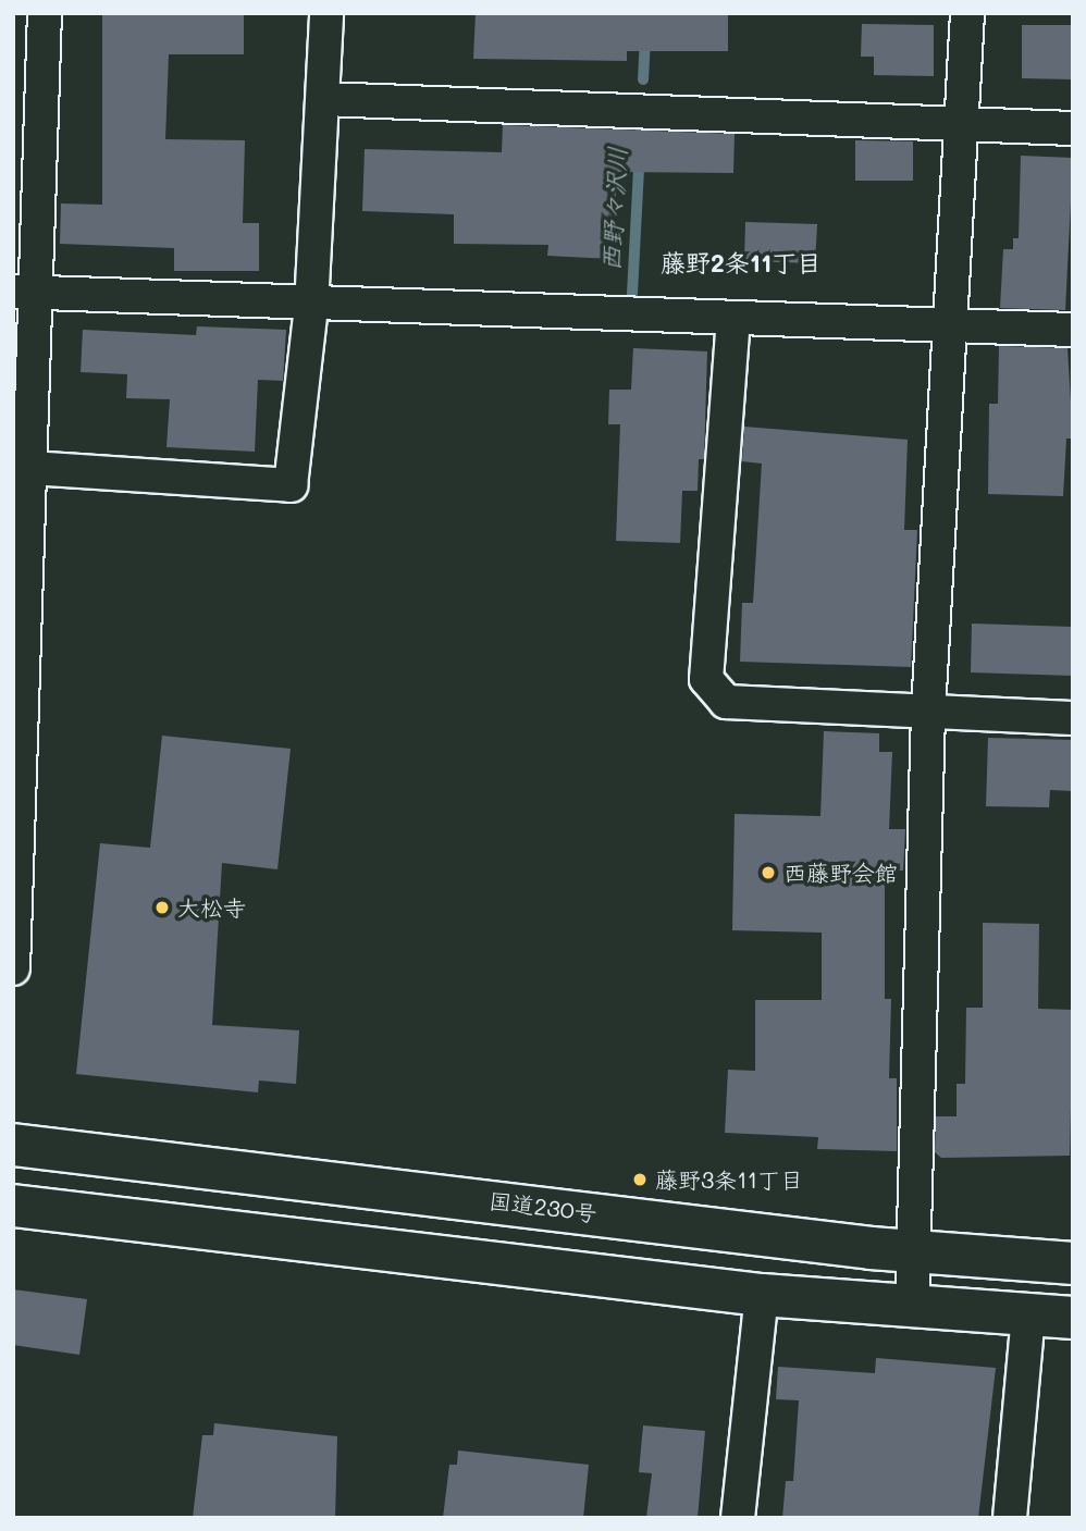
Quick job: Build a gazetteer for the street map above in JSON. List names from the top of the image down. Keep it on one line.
{"streets":{"highway":["国道230号"]},"districts":["藤野2条11丁目"],"water":["西野々沢川"],"places":["西藤野会館","大松寺","藤野3条11丁目"]}
